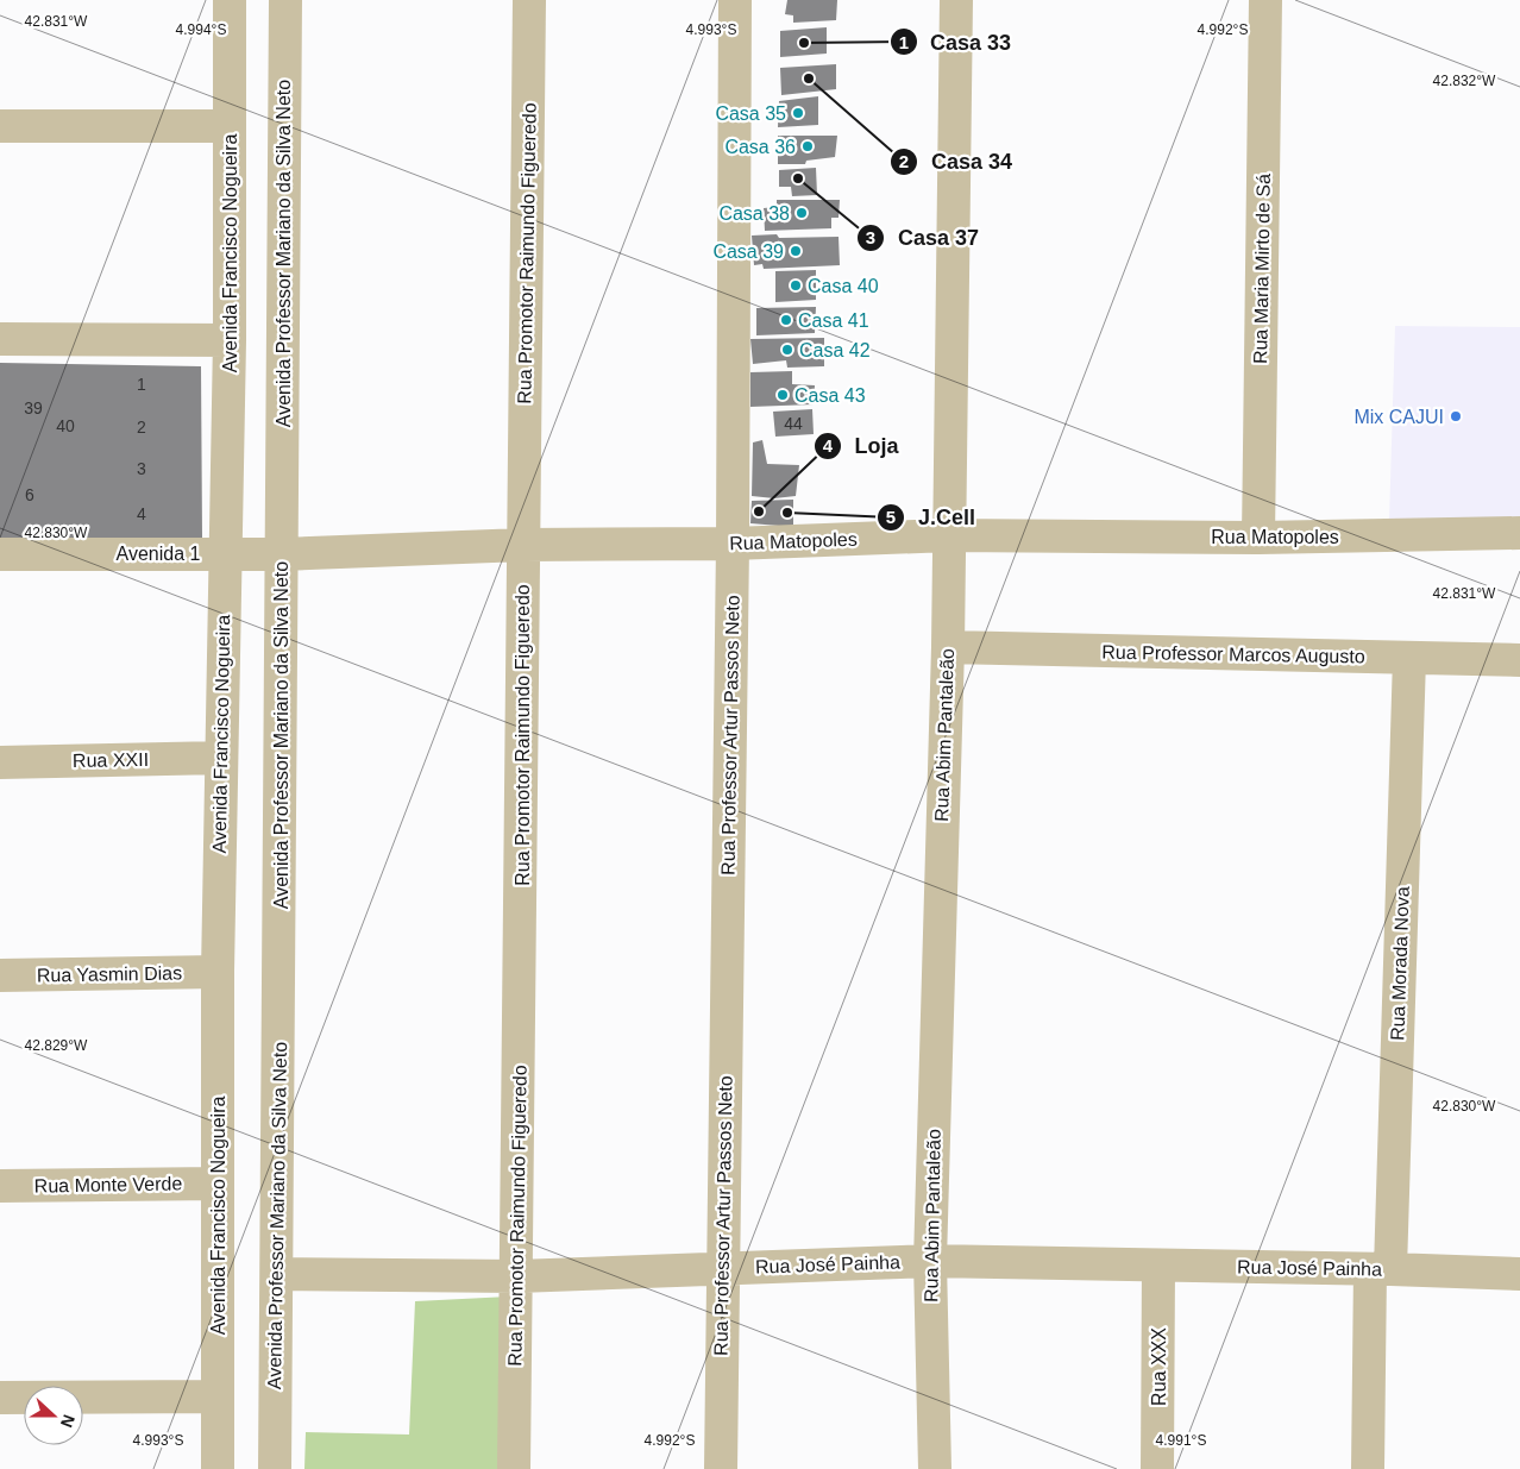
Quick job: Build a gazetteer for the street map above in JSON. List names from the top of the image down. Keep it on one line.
{"streets":{"street":["Avenida Francisco Nogueira","Avenida Professor Mariano da Silva Neto","Rua Promotor Raimundo Figueredo","Rua Maria Mirto de Sá","Rua Matopoles","Avenida 1","Rua Professor Marcos Augusto","Rua Professor Artur Passos Neto","Rua Abim Pantaleão","Rua XXII","Rua Morada Nova","Rua Yasmin Dias","Rua Monte Verde","Rua José Painha","Rua XXX"]},"crossings":[["Avenida Francisco Nogueira","Avenida 1"],["Avenida Francisco Nogueira","Rua XXII"],["Avenida Francisco Nogueira","Rua Yasmin Dias"],["Avenida Francisco Nogueira","Rua Monte Verde"],["Avenida Professor Mariano da Silva Neto","Rua Matopoles"],["Avenida Professor Mariano da Silva Neto","Avenida 1"],["Avenida Professor Mariano da Silva Neto","Rua José Painha"],["Rua Promotor Raimundo Figueredo","Rua Matopoles"],["Rua Promotor Raimundo Figueredo","Rua José Painha"],["Rua Maria Mirto de Sá","Rua Matopoles"],["Rua Matopoles","Avenida 1"],["Rua Matopoles","Rua Professor Artur Passos Neto"],["Rua Matopoles","Rua Abim Pantaleão"],["Rua Professor Marcos Augusto","Rua Abim Pantaleão"],["Rua Professor Marcos Augusto","Rua Morada Nova"],["Rua Professor Artur Passos Neto","Rua José Painha"],["Rua Abim Pantaleão","Rua José Painha"],["Rua Morada Nova","Rua José Painha"],["Rua José Painha","Rua XXX"]],"places":["Casa 33","Casa 34","Casa 35","Casa 36","Casa 37","Casa 38","Casa 39","Casa 40","Casa 41","Casa 42","Casa 43","Mix CAJUI","Loja","J.Cell"],"house_numbers":["1","39","44","40","2","3","6","4"],"north":"right","coordinates":["42.831°W","4.994°S","4.993°S","4.992°S","42.832°W","42.830°W","42.829°W","4.991°S"]}
